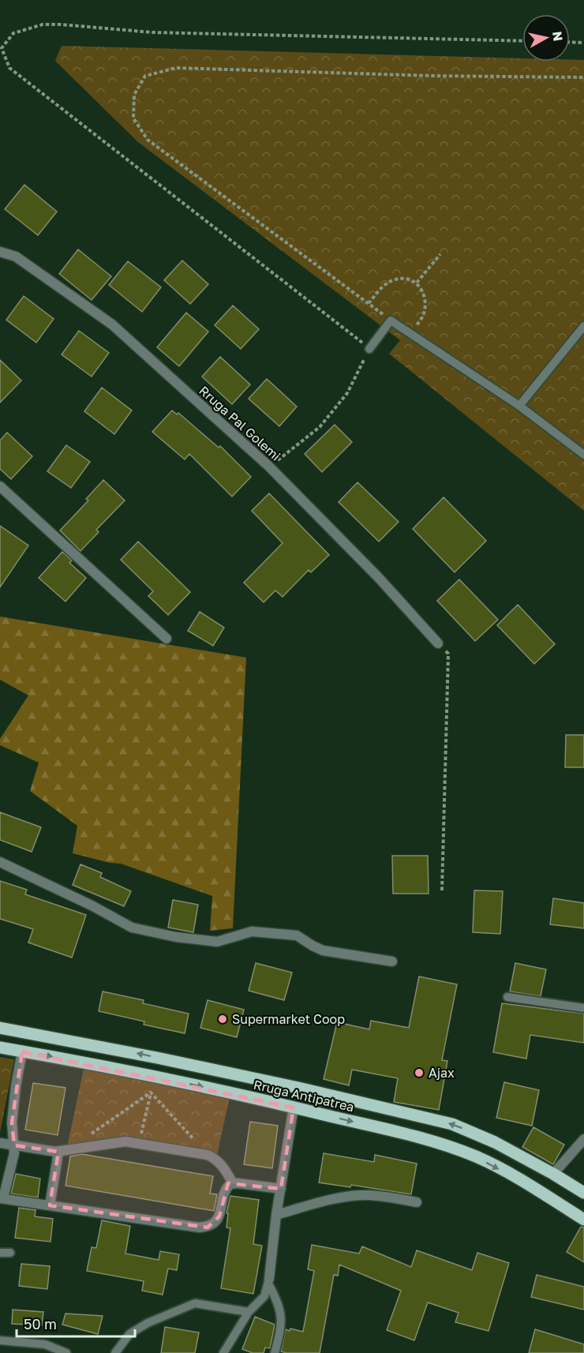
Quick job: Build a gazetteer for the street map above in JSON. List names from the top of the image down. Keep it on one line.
{"streets":{"main road":["Rruga Antipatrea"],"street":["Rruga Pal Golemi"]},"places":["Supermarket Coop","Ajax"],"scale_bar":"50 m","north":"right"}
